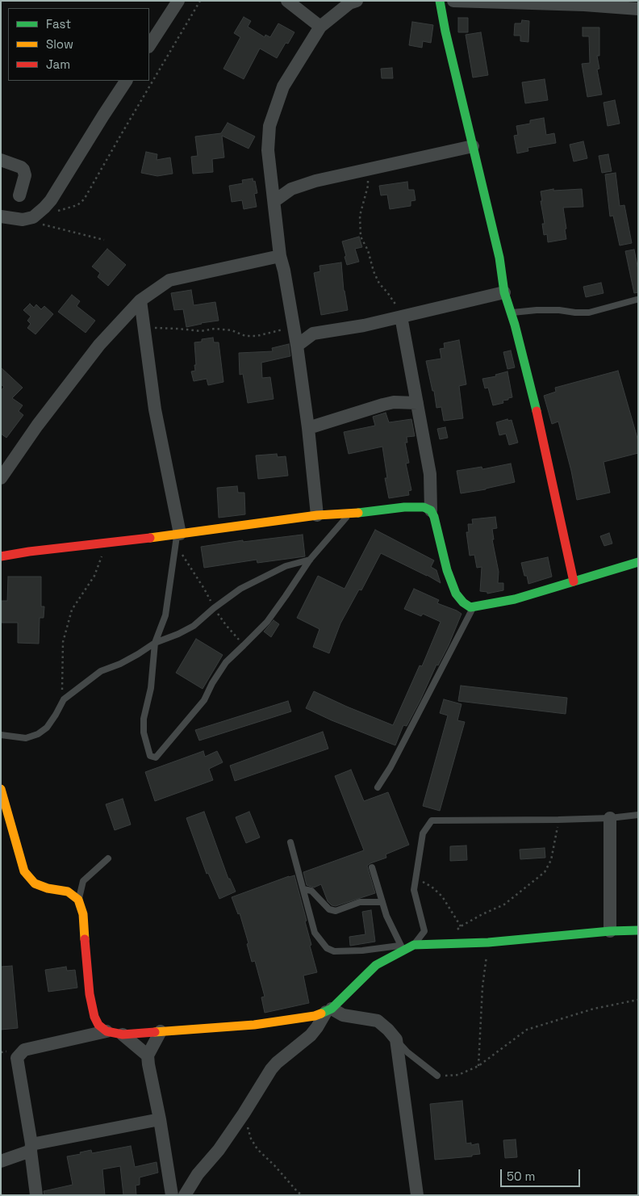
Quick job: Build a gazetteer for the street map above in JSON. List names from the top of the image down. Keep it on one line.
{"legend":["Fast","Slow","Jam"],"scale_bar":"50 m"}
